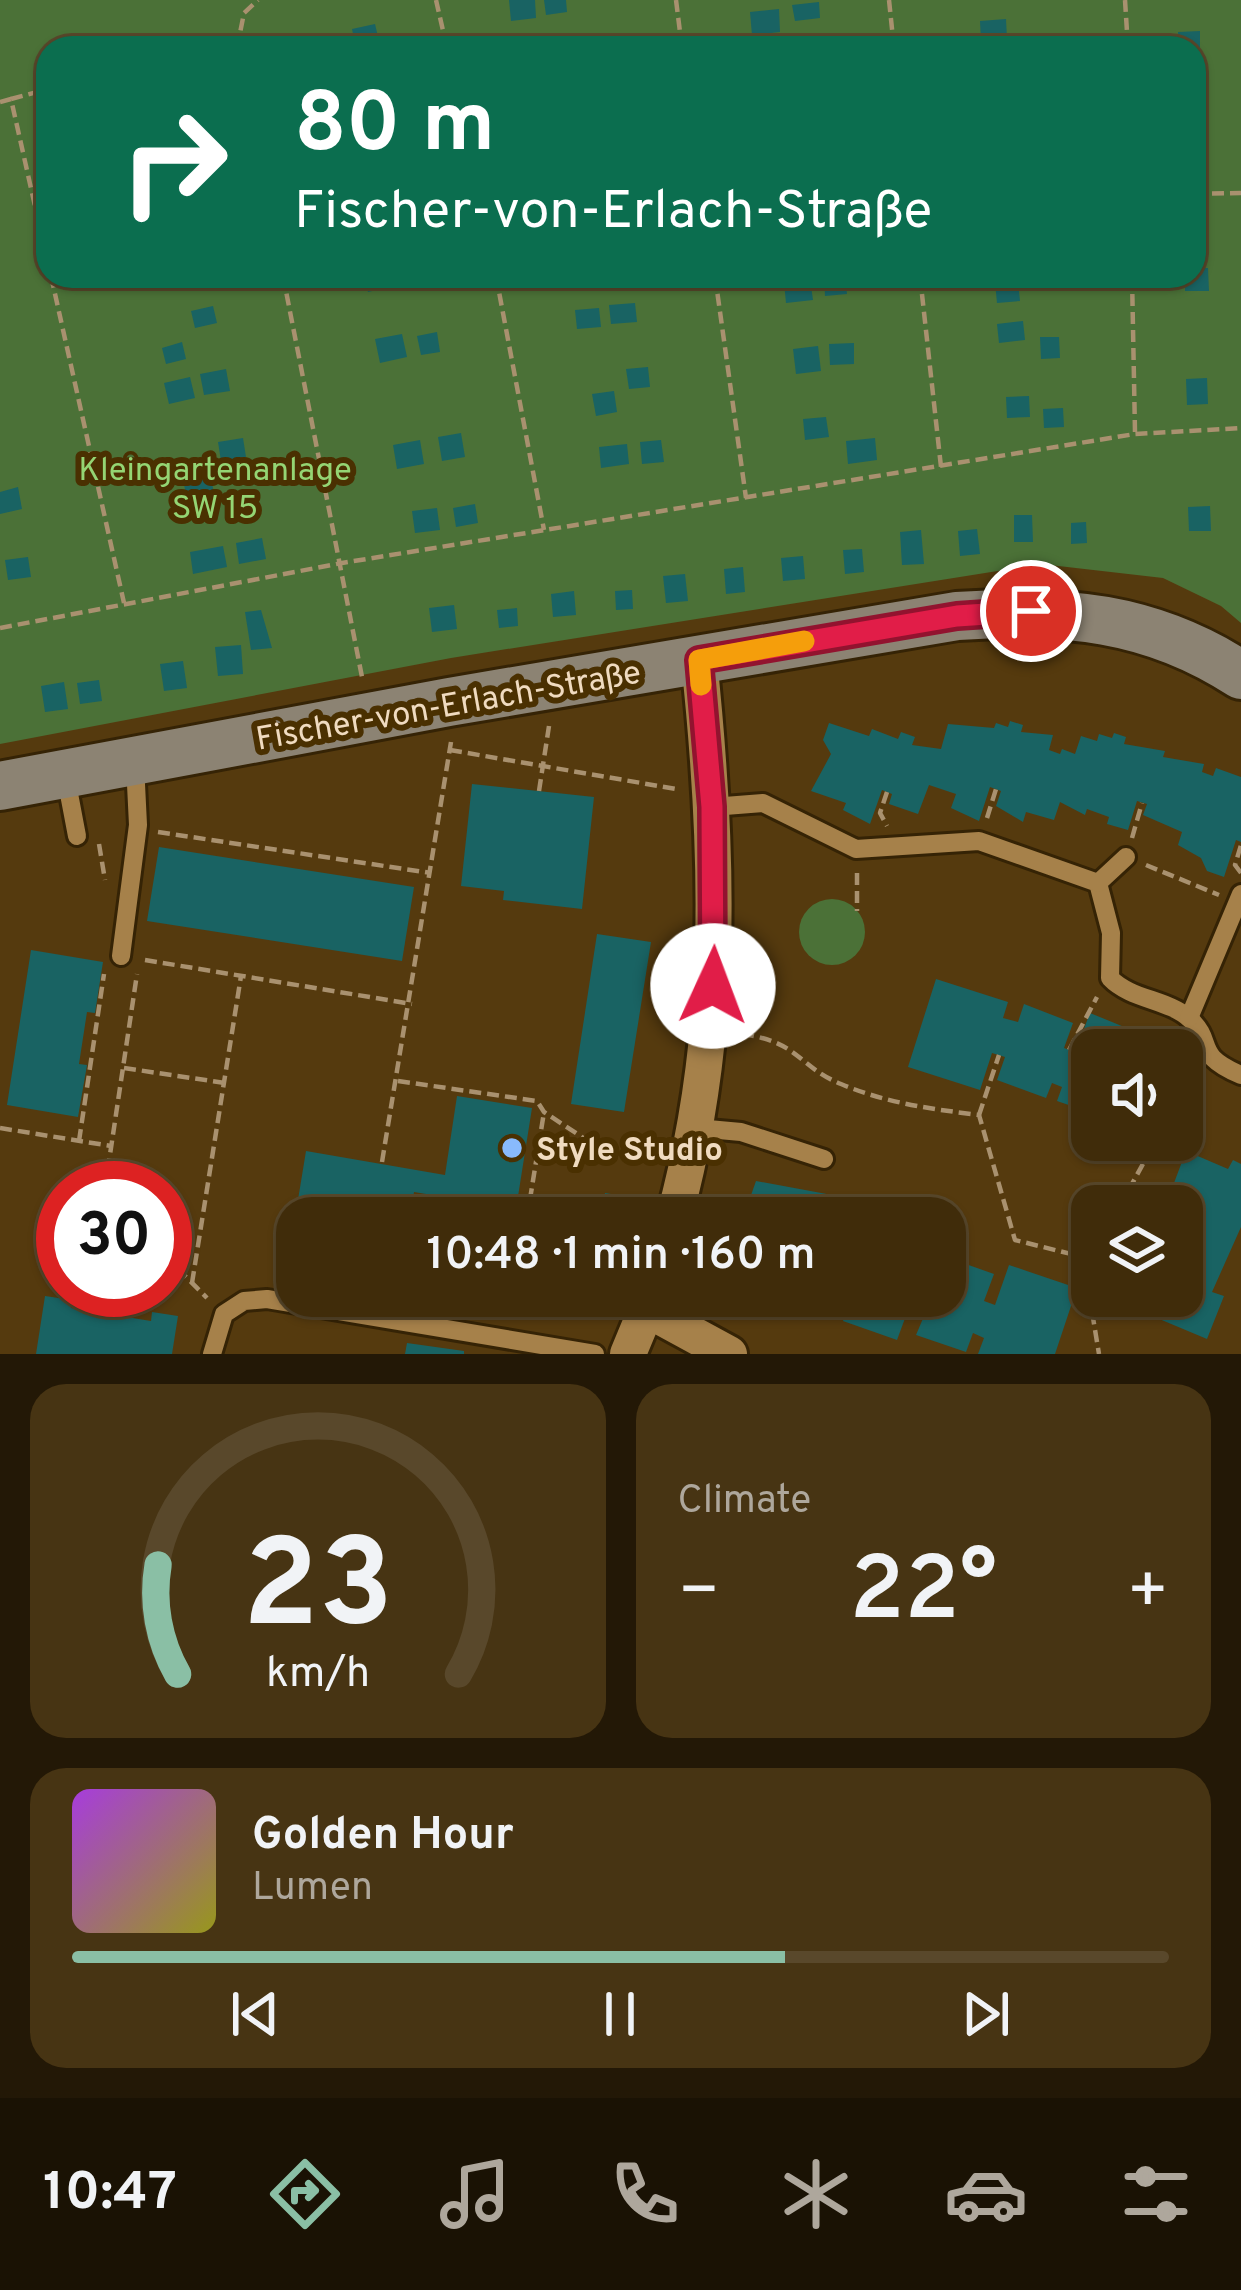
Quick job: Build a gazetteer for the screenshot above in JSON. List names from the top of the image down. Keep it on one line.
{"streets":{"street":["Fischer-von-Erlach-Straße"]},"parks":["Kleingartenanlage SW 15"],"places":["Style Studio"],"page":{"turn":["80 m","Fischer-von-Erlach-Straße"],"limit":"30","trip":"10:48 · 1 min · 160 m","tile":"Climate","heat":["−","22°","+"],"song":["Golden Hour","Lumen"],"tabs":"10:47","gauge":["23","km/h"]}}
